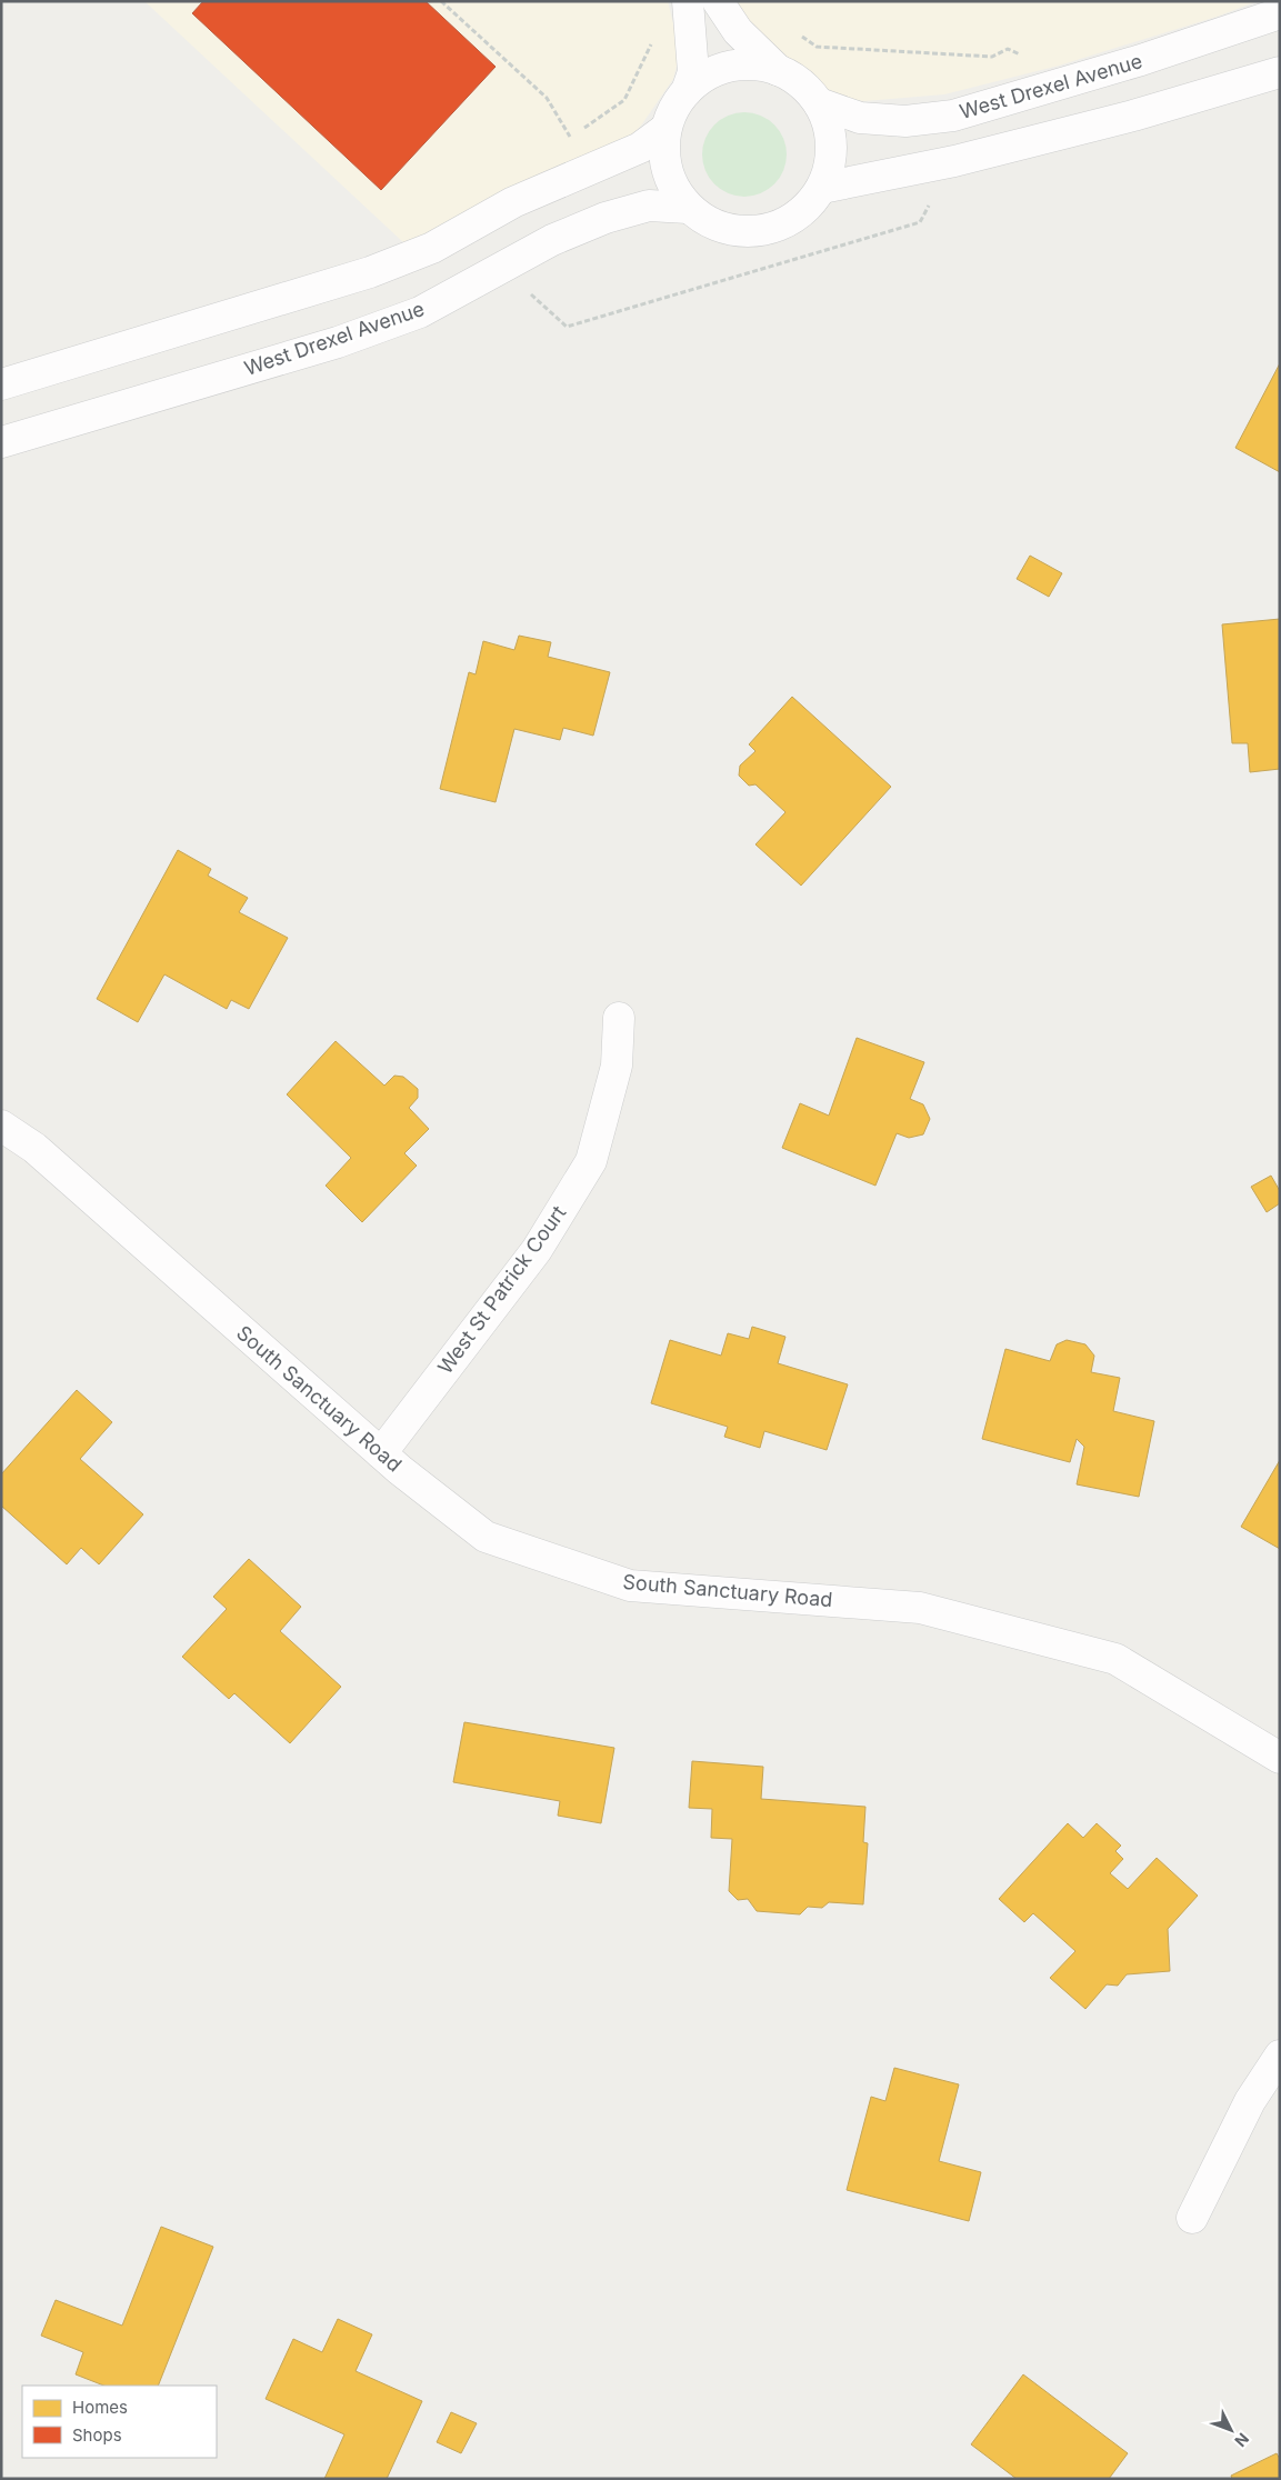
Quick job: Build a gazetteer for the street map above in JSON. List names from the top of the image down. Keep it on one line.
{"streets":{"street":["West Drexel Avenue","West St Patrick Court","South Sanctuary Road"]},"crossings":[["West St Patrick Court","South Sanctuary Road"]],"legend":["Homes","Shops"],"north":"bottom right"}
